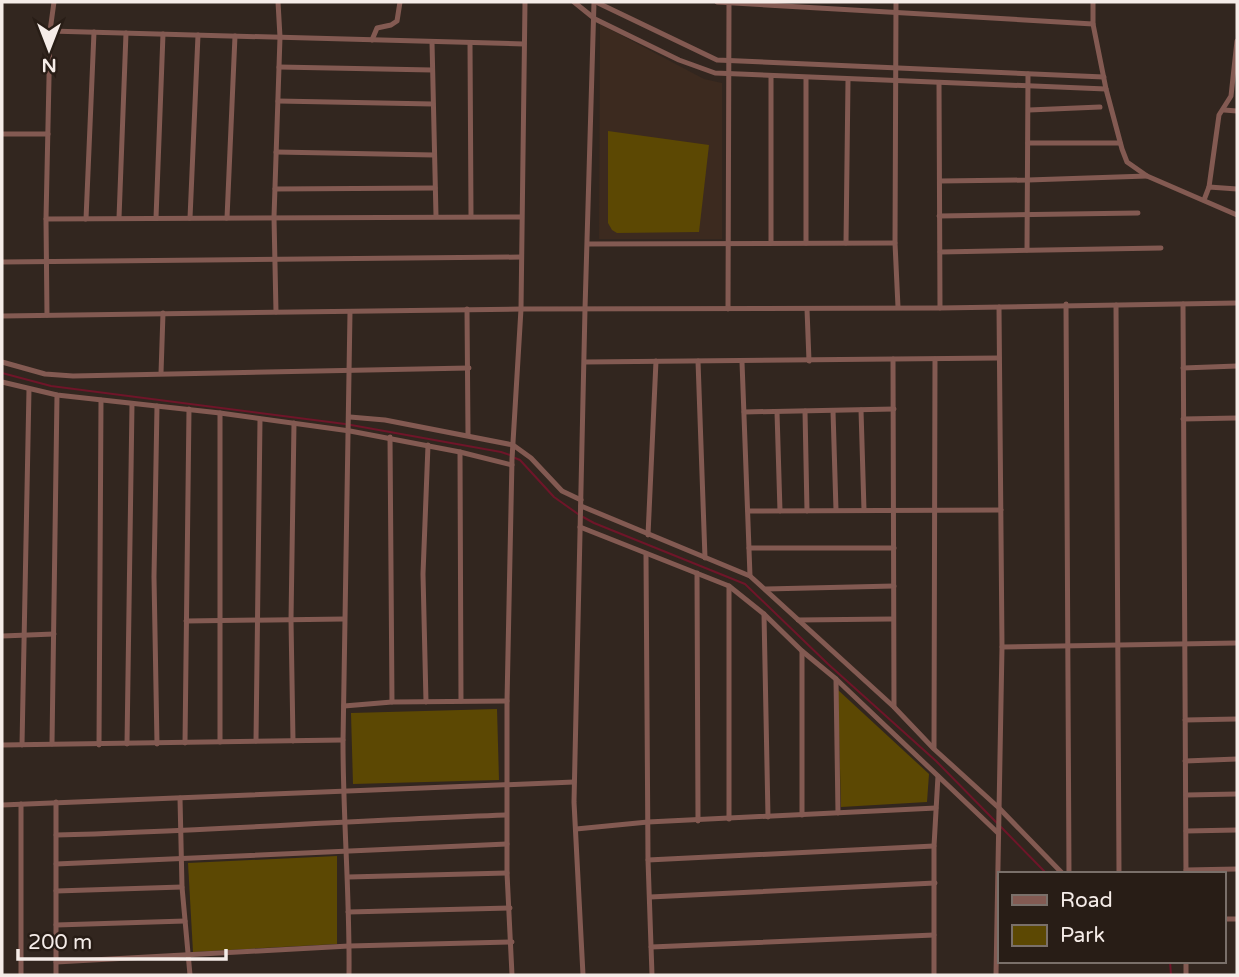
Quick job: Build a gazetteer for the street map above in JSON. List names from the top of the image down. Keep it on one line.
{"legend":["Road","Park"],"scale_bar":"200 m","north":"bottom"}
